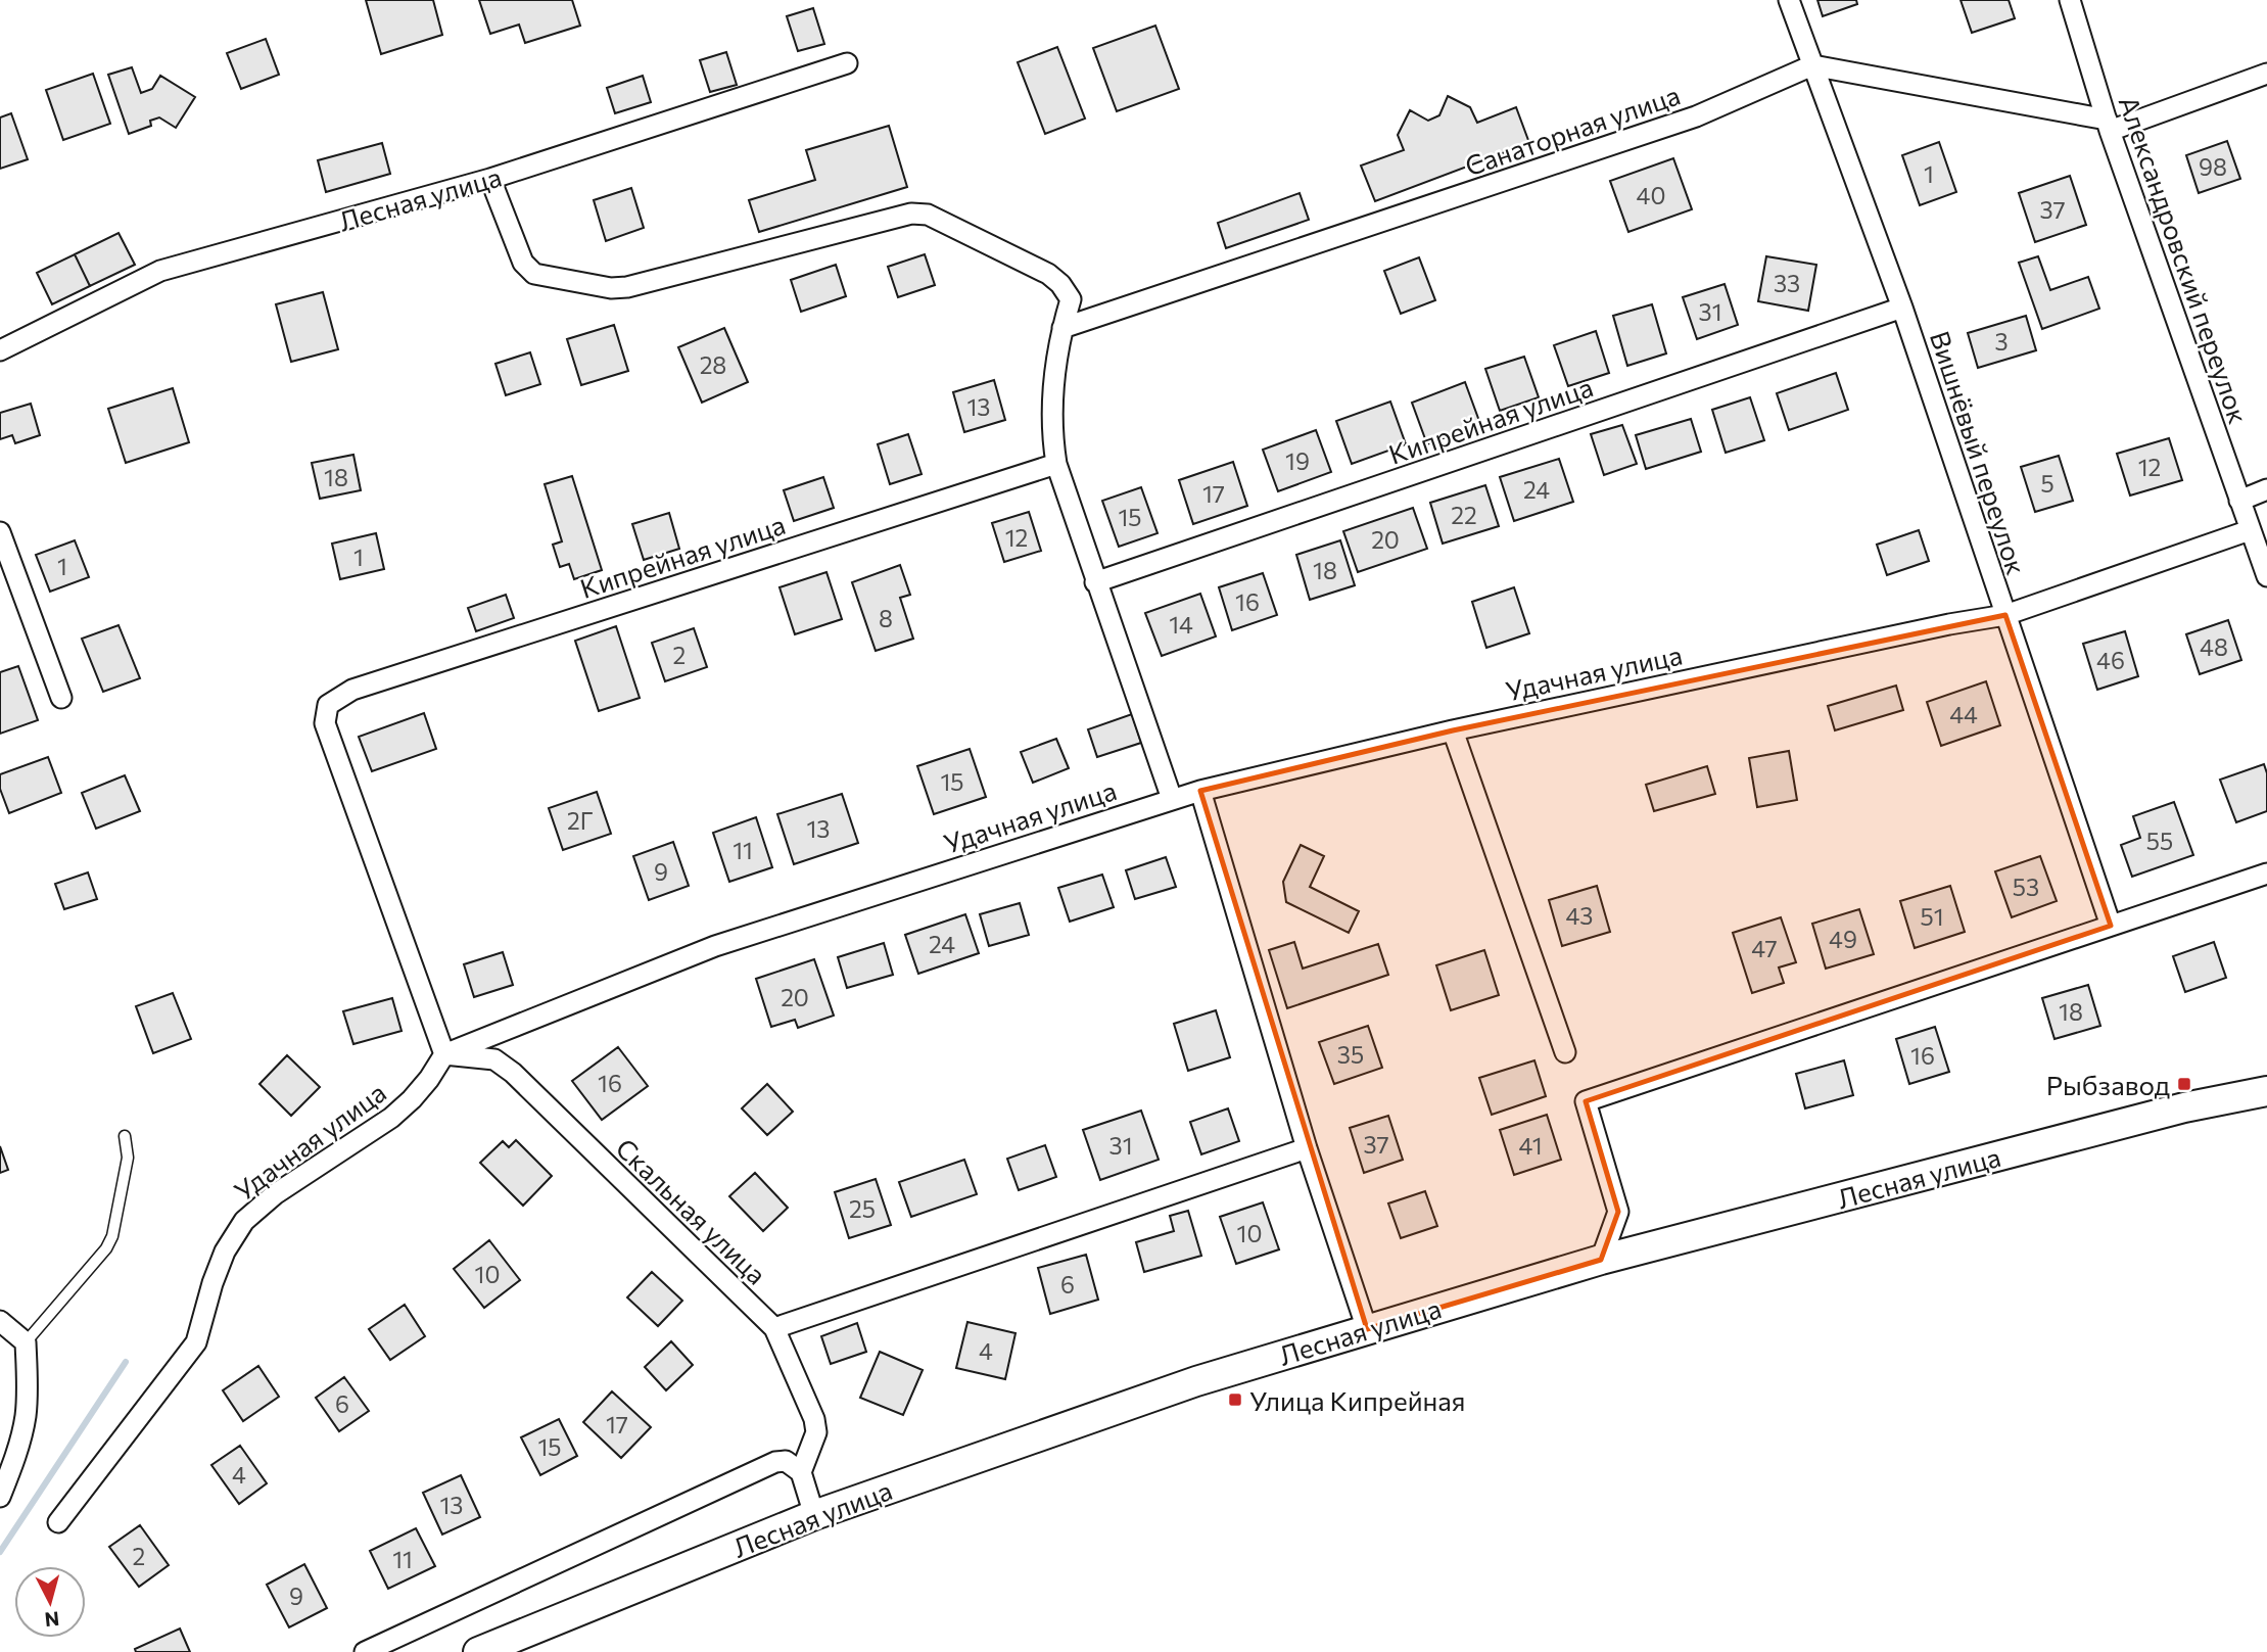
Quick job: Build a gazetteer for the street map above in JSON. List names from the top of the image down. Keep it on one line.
{"streets":{"main road":["Лесная улица"],"street":["Санаторная улица","Александровский переулок","Кипрейная улица","Вишнёвый переулок","Удачная улица","Скальная улица"]},"crossings":[["Санаторная улица","Вишнёвый переулок"],["Александровский переулок","Удачная улица"],["Кипрейная улица","Вишнёвый переулок"],["Кипрейная улица","Удачная улица"],["Кипрейная улица","Скальная улица"],["Вишнёвый переулок","Удачная улица"],["Удачная улица","Скальная улица"]],"places":{"transit":["Рыбзавод","Улица Кипрейная"]},"house_numbers":["98","1","40","37","33","31","3","28","13","19","12","18","5","24","17","22","15","12","20","1","1","18","16","8","14","48","2","46","44","15","2Г","13","55","11","9","53","43","51","49","24","47","20","18","35","16","16","37","31","41","25","10","10","6","4","6","17","15","4","13","2","11","9"],"north":"bottom"}
